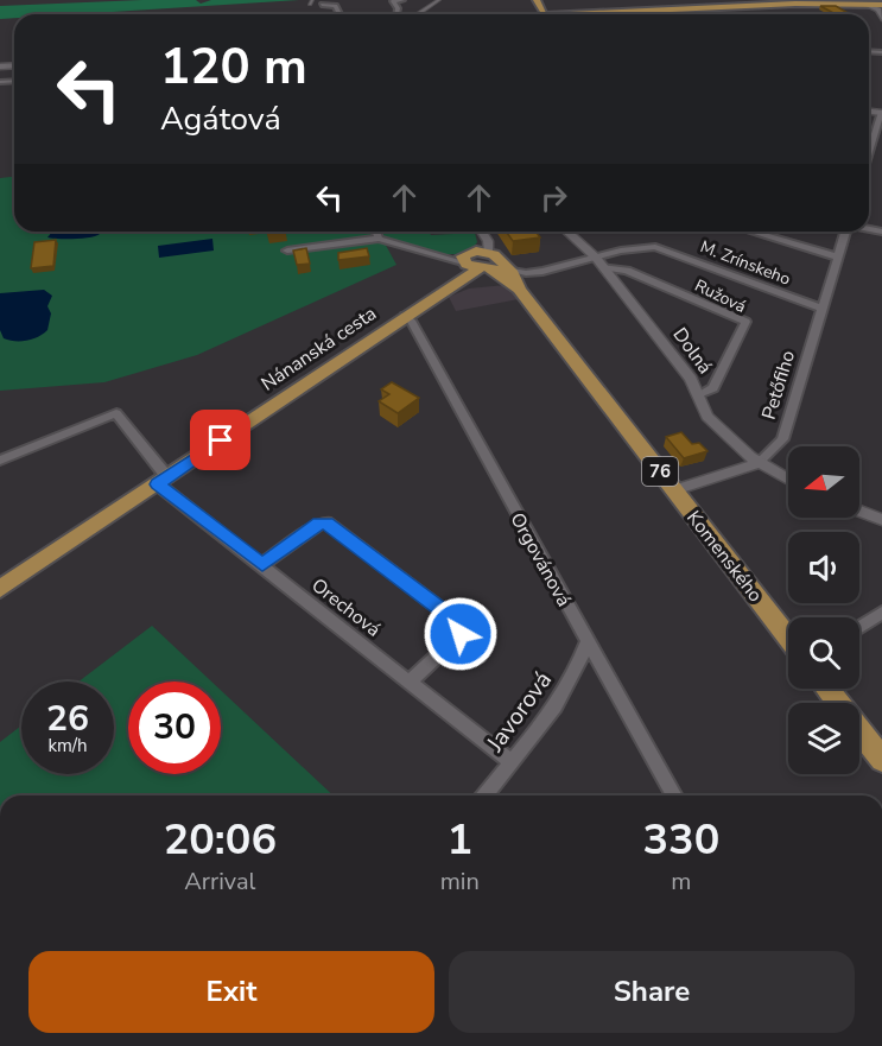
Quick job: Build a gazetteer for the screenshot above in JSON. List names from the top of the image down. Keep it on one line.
{"streets":{"main road":["Nánanská cesta","76","Komenského"],"street":["M. Zrínskeho","Ružová","Dolná","Petőfiho","Orgovánová","Orechová","Javorová"]},"crossings":[["M. Zrínskeho","Ružová"],["M. Zrínskeho","Dolná"],["M. Zrínskeho","Petőfiho"],["M. Zrínskeho","76"],["M. Zrínskeho","Komenského"],["Ružová","Dolná"],["Nánanská cesta","76"],["Nánanská cesta","Orgovánová"],["Nánanská cesta","Orechová"],["Dolná","Petőfiho"],["Petőfiho","Komenského"],["76","Komenského"],["Orgovánová","Javorová"],["Orechová","Javorová"]],"north":"left","page":{"turn":["120 m","Agátová"],"speed":"26 km/h","limit":"30","eta":["20:06","Arrival","1","min","330","m"],"buttons":["Exit","Share"]}}
